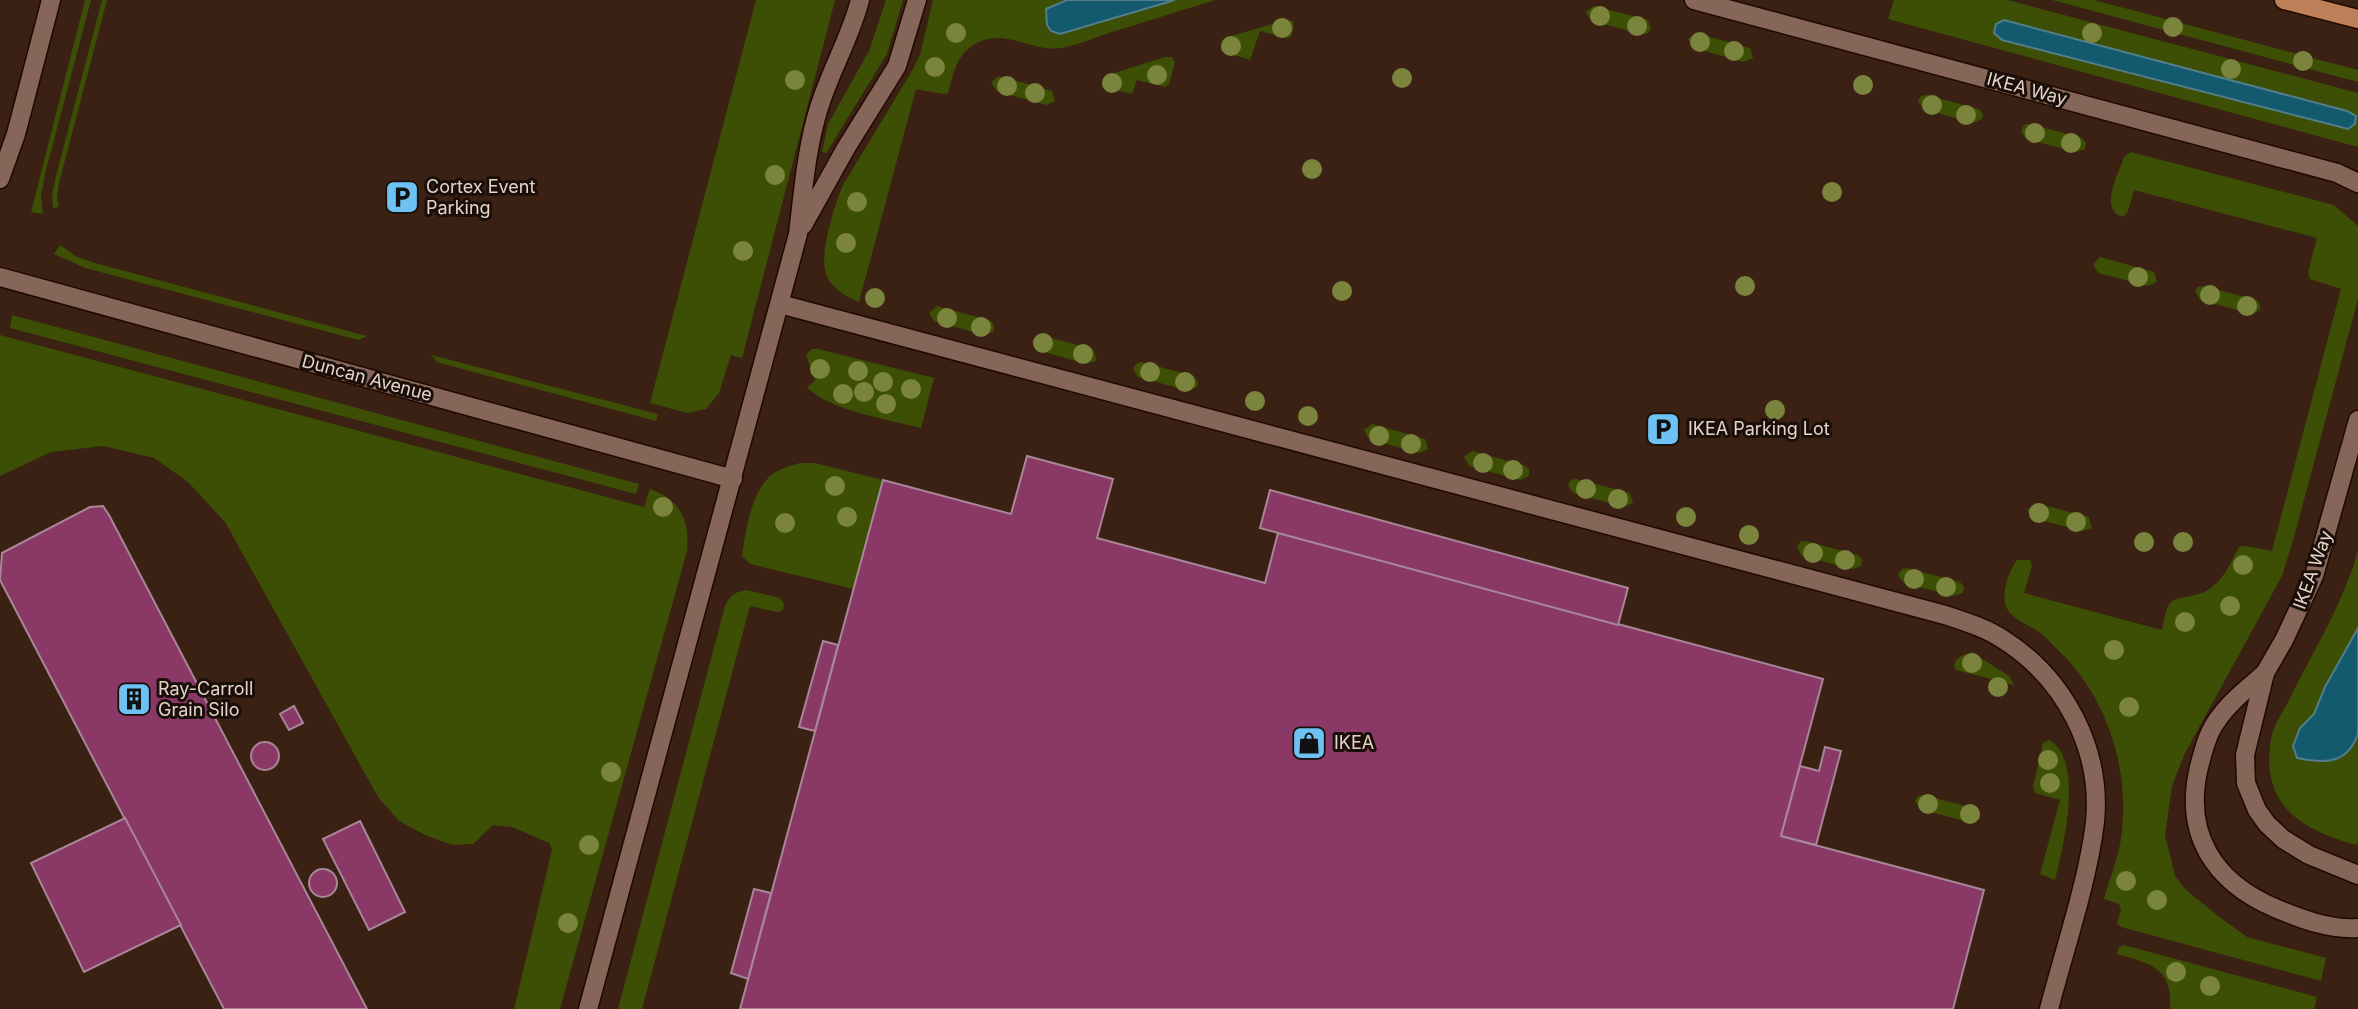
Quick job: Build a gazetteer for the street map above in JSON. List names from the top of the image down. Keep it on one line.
{"streets":{"street":["IKEA Way","Duncan Avenue"]},"places":{"parking":["Cortex Event Parking","IKEA Parking Lot"],"building":["Ray-Carroll Grain Silo"],"shop":["IKEA"]}}
